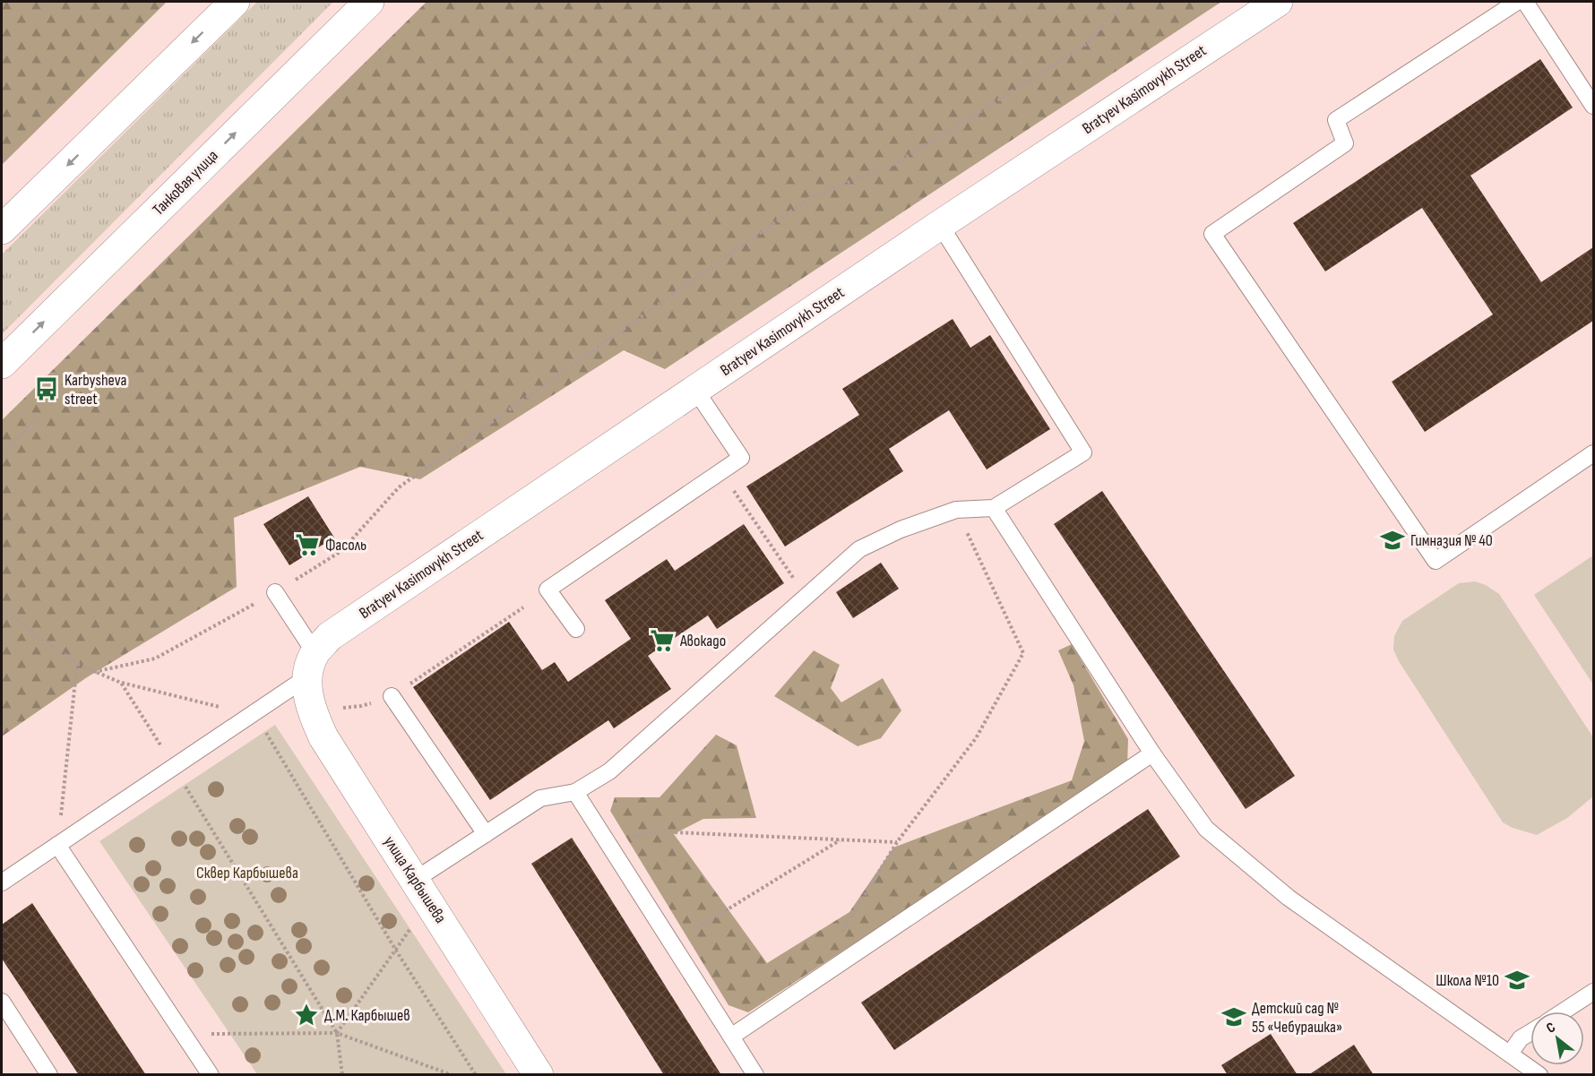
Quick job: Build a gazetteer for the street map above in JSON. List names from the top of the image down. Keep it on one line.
{"streets":{"street":["Bratyev Kasimovykh Street","Танковая улица","улица Карбышева"]},"crossings":[["Bratyev Kasimovykh Street","улица Карбышева"]],"parks":["Сквер Карбышева"],"places":{"bus stop":["Karbysheva street"],"school or university":["Гимназия № 40","Школа №10","Детский сад № 55 «Чебурашка»"],"supermarket":["Фасоль","Авокадо"],"place":["Д.М. Карбышев"]},"north":"top left"}
